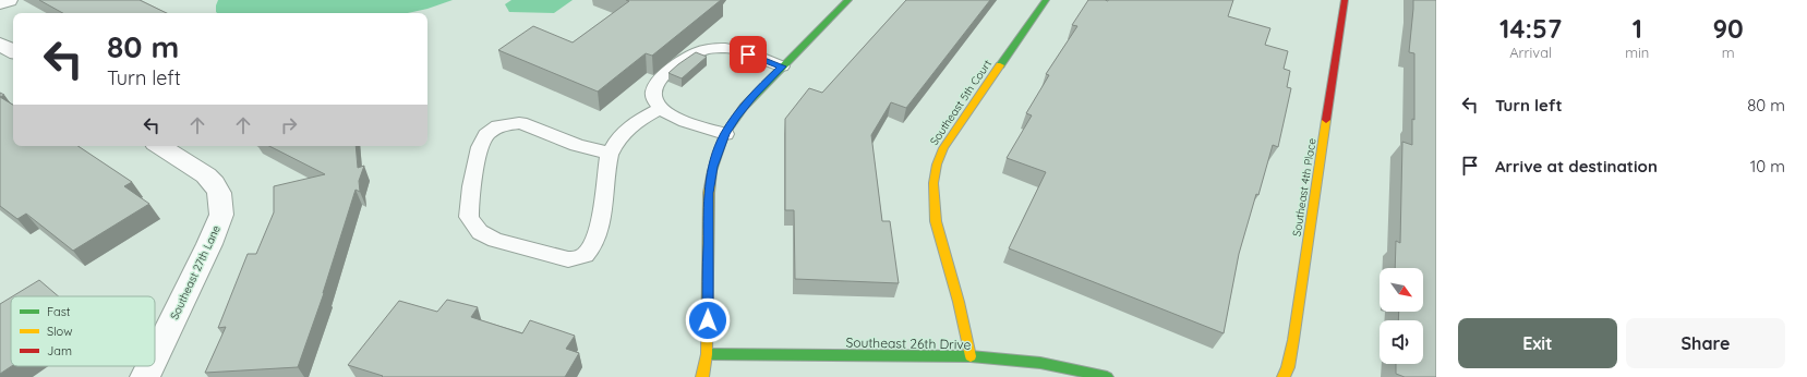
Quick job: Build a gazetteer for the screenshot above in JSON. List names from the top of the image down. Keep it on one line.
{"streets":{"street":["Southeast 5th Court","Southeast 4th Place","Southeast 27th Lane","Southeast 26th Drive"]},"crossings":[["Southeast 5th Court","Southeast 26th Drive"]],"legend":["Fast","Slow","Jam"],"north":"bottom right","page":{"eta":["14:57","Arrival","1","min","90","m"],"turn":["80 m","Turn left"],"list":[{"name":"Turn left","value":"80 m"},{"name":"Arrive at destination","value":"10 m"}],"buttons":["Exit","Share"]}}
